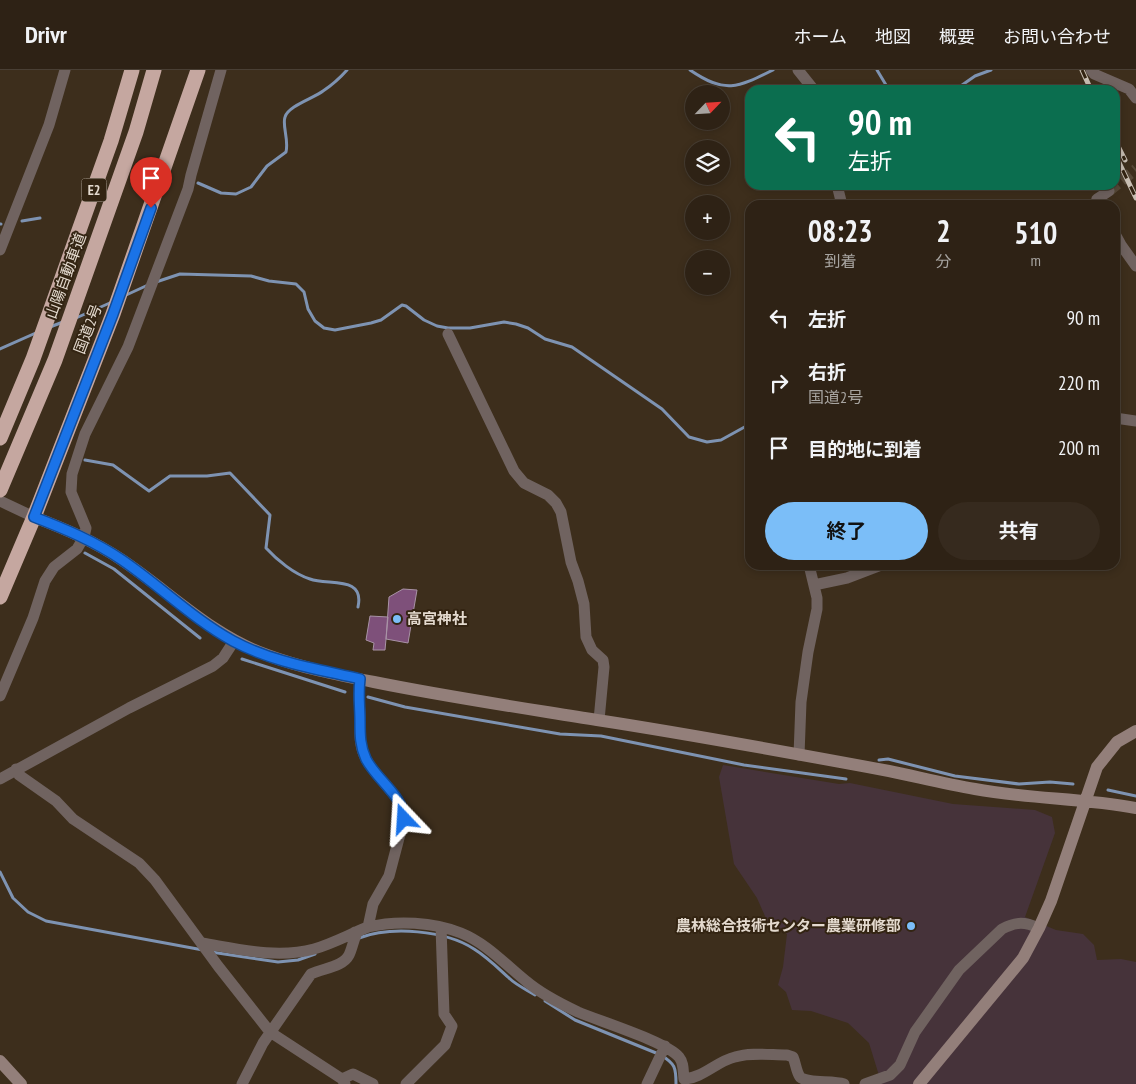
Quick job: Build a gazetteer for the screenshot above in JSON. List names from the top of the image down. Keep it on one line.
{"streets":{"highway":["E2","山陽自動車道","国道2号"]},"places":["高宮神社","農林総合技術センター農業研修部"],"north":"top right","page":{"header":"Drivr","nav":["ホーム","地図","概要","お問い合わせ"],"map_buttons":["+","−"],"turn":["90 m","左折"],"eta":["08:23","到着","2","分","510","m"],"list":[{"name":"左折","value":"90 m"},{"name":"右折","note":"国道2号","value":"220 m"},{"name":"目的地に到着","value":"200 m"}],"buttons":["終了","共有"]}}
